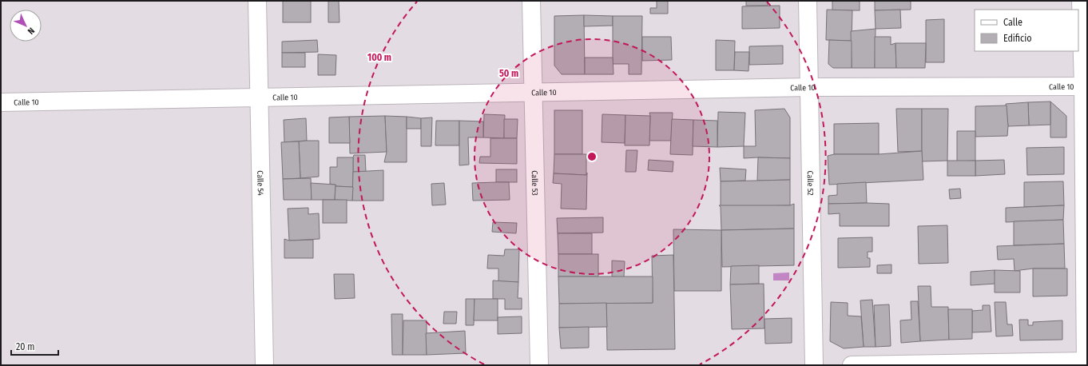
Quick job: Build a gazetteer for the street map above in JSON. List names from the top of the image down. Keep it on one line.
{"streets":{"street":["Calle 10","Calle 54","Calle 53","Calle 52"]},"crossings":[["Calle 10","Calle 54"],["Calle 10","Calle 53"],["Calle 10","Calle 52"]],"legend":["Calle","Edificio"],"scale_bar":"20 m","north":"bottom right","rings":["100 m","50 m"]}
